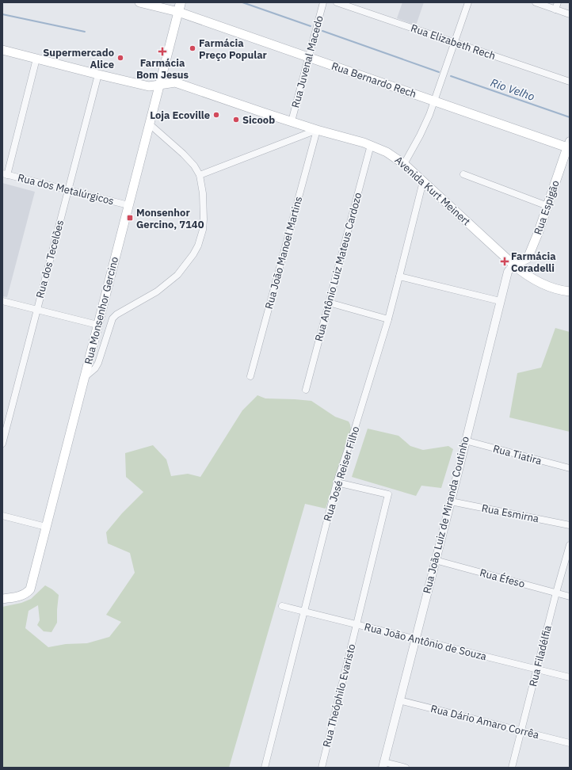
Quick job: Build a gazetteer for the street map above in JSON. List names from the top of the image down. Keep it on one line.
{"streets":{"main road":["Rua Bernardo Rech","Avenida Kurt Meinert","Rua Espigão","Rua Monsenhor Gercino"],"street":["Rua Elizabeth Rech","Rua Juvenal Macedo","Rua dos Metalúrgicos","Rua João Manoel Martins","Rua dos Tecelões","Rua Antônio Luiz Mateus Cardozo","Rua Tiatira","Rua José Reiser Filho","Rua Esmirna","Rua João Luiz de Miranda Coutinho","Rua Éfeso","Rua João Antônio de Souza","Rua Filadélfia","Rua Theóphilo Evaristo","Rua Dário Amaro Corrêa"]},"crossings":[["Rua Juvenal Macedo","Rua Bernardo Rech"],["Rua Juvenal Macedo","Avenida Kurt Meinert"],["Rua Bernardo Rech","Rua Espigão"],["Rua Bernardo Rech","Rua Monsenhor Gercino"],["Rua dos Metalúrgicos","Rua dos Tecelões"],["Rua dos Metalúrgicos","Rua Monsenhor Gercino"],["Avenida Kurt Meinert","Rua João Manoel Martins"],["Avenida Kurt Meinert","Rua dos Tecelões"],["Avenida Kurt Meinert","Rua Antônio Luiz Mateus Cardozo"],["Avenida Kurt Meinert","Rua Monsenhor Gercino"],["Avenida Kurt Meinert","Rua José Reiser Filho"],["Avenida Kurt Meinert","Rua João Luiz de Miranda Coutinho"],["Rua Tiatira","Rua João Luiz de Miranda Coutinho"],["Rua José Reiser Filho","Rua João Antônio de Souza"],["Rua José Reiser Filho","Rua Theóphilo Evaristo"],["Rua Esmirna","Rua João Luiz de Miranda Coutinho"],["Rua João Luiz de Miranda Coutinho","Rua Éfeso"],["Rua João Luiz de Miranda Coutinho","Rua João Antônio de Souza"],["Rua João Luiz de Miranda Coutinho","Rua Dário Amaro Corrêa"],["Rua Éfeso","Rua Filadélfia"],["Rua João Antônio de Souza","Rua Filadélfia"],["Rua João Antônio de Souza","Rua Theóphilo Evaristo"],["Rua Filadélfia","Rua Dário Amaro Corrêa"]],"water":["Rio Velho"],"places":{"other":["Farmácia Preço Popular","Supermercado Alice","Loja Ecoville","Sicoob"],"health":["Farmácia Bom Jesus","Farmácia Coradelli"],"transit":["Monsenhor Gercino, 7140"]}}
